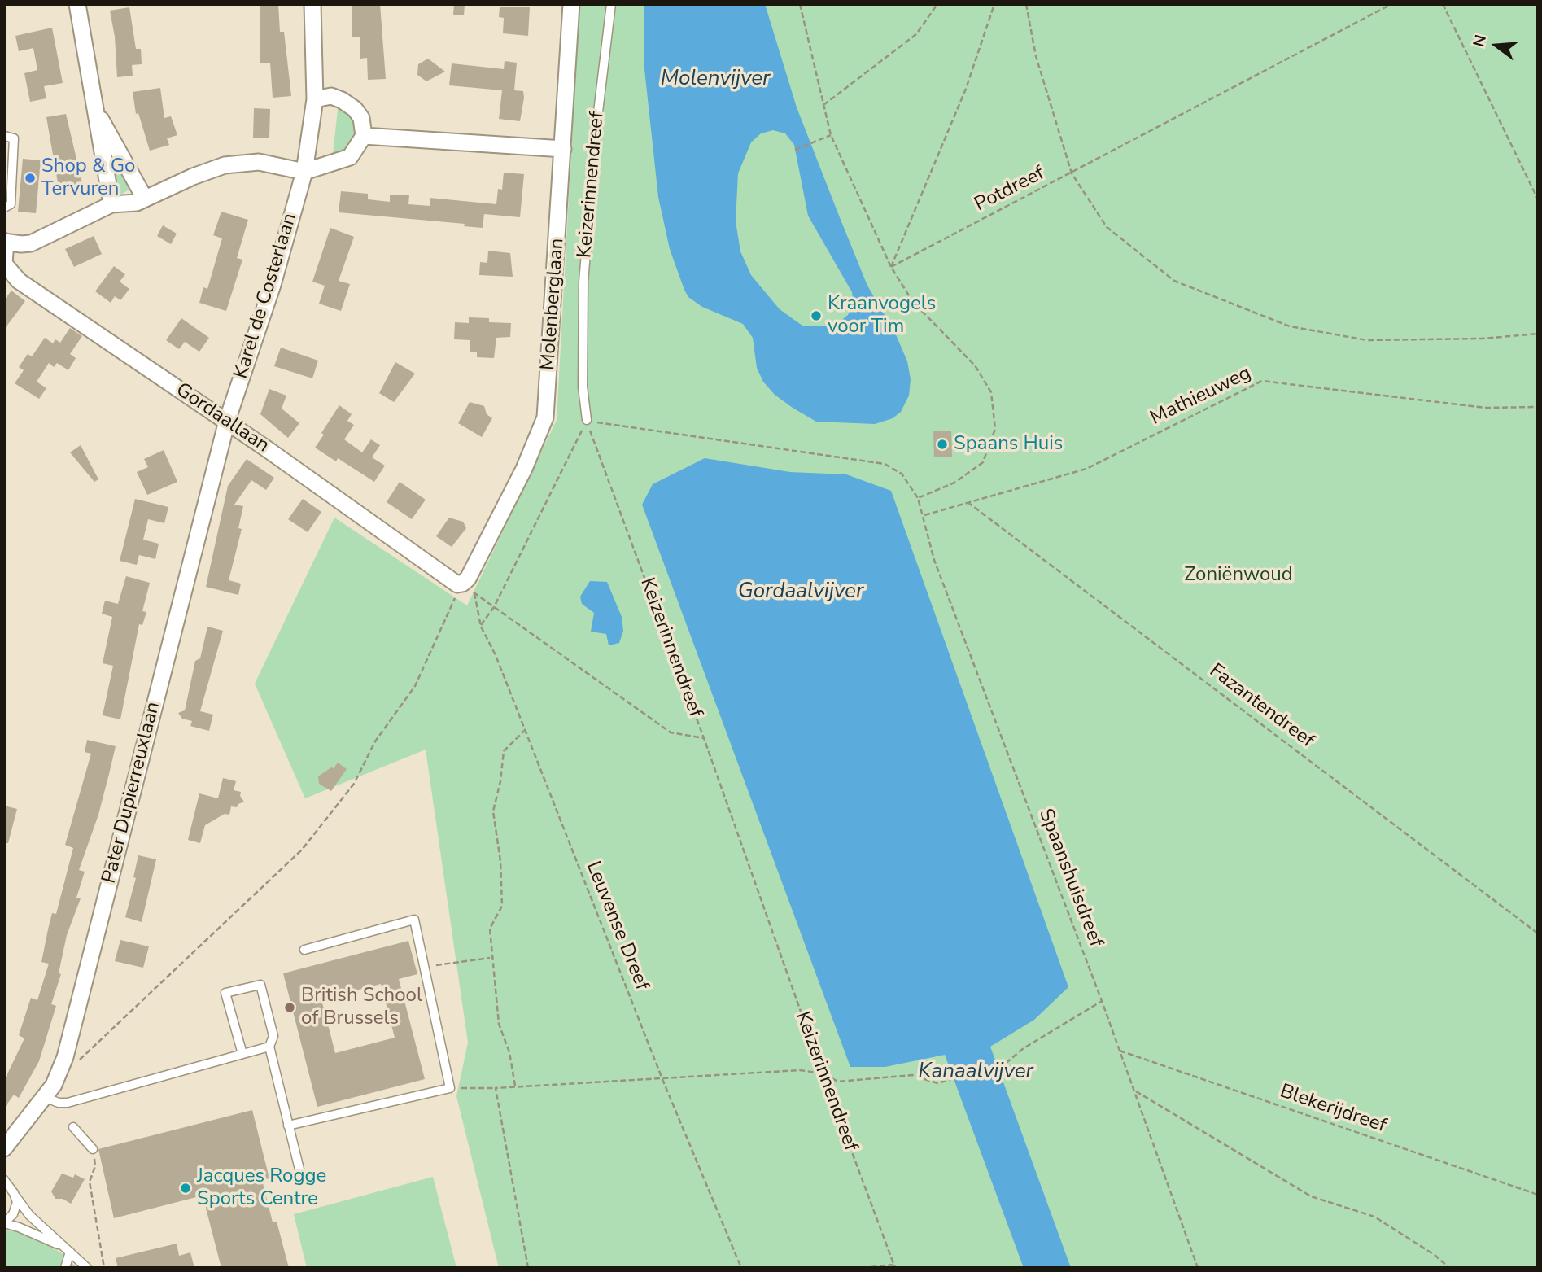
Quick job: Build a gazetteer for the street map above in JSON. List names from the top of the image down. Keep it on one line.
{"streets":{"street":["Karel de Costerlaan","Molenberglaan","Gordaallaan","Pater Dupierreuxlaan"],"lane":["Keizerinnendreef"],"path":["Potdreef","Mathieuweg","Fazantendreef","Spaanshuisdreef","Leuvense Dreef","Blekerijdreef"]},"crossings":[["Keizerinnendreef","Spaanshuisdreef"],["Karel de Costerlaan","Gordaallaan"],["Karel de Costerlaan","Pater Dupierreuxlaan"],["Molenberglaan","Gordaallaan"],["Molenberglaan","Leuvense Dreef"],["Mathieuweg","Fazantendreef"],["Mathieuweg","Spaanshuisdreef"],["Gordaallaan","Pater Dupierreuxlaan"],["Gordaallaan","Leuvense Dreef"],["Spaanshuisdreef","Blekerijdreef"]],"water":["Molenvijver","Gordaalvijver","Kanaalvijver"],"parks":["Zoniënwoud"],"places":["Shop & Go Tervuren","Kraanvogels voor Tim","Spaans Huis","British School of Brussels","Jacques Rogge Sports Centre"],"north":"left"}
